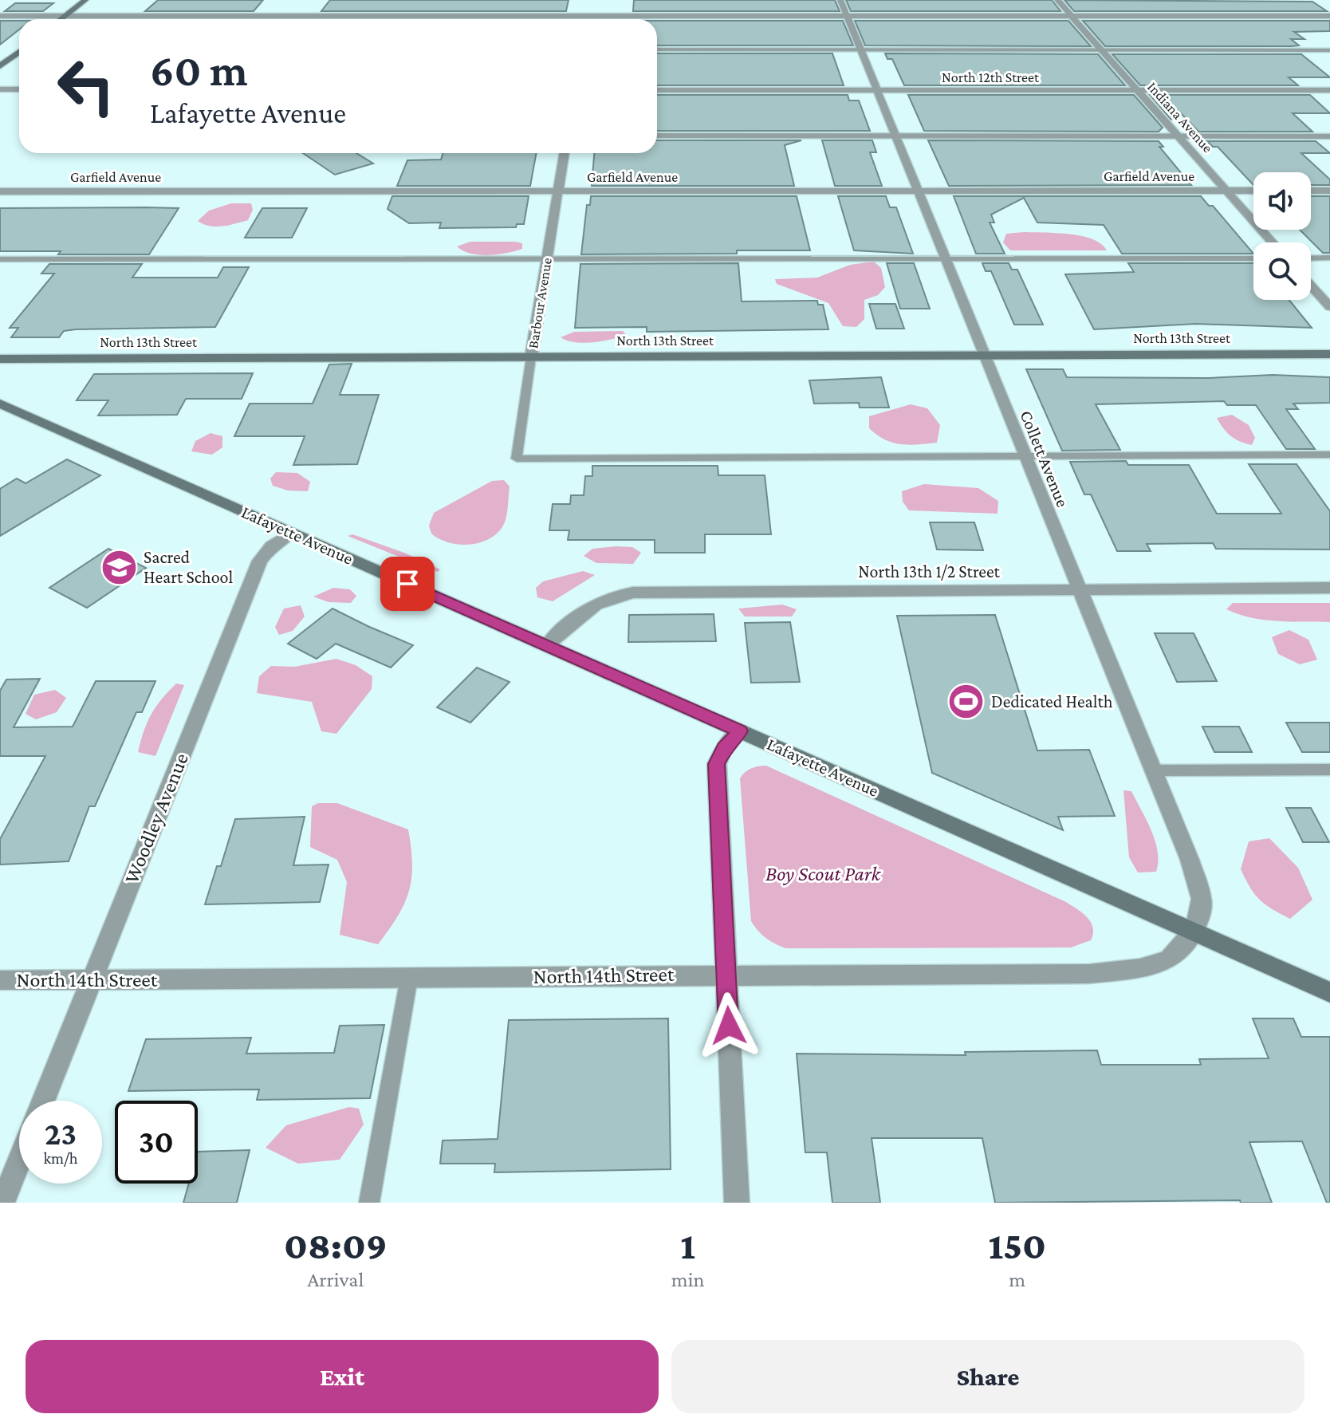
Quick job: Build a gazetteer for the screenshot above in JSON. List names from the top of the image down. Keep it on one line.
{"streets":{"main road":["North 13th Street","Lafayette Avenue"],"street":["North 12th Street","Indiana Avenue","Garfield Avenue","Barbour Avenue","Collett Avenue","North 13th 1/2 Street","Woodley Avenue","North 14th Street"]},"crossings":[["North 12th Street","Indiana Avenue"],["North 12th Street","Collett Avenue"],["Indiana Avenue","Garfield Avenue"],["Garfield Avenue","Barbour Avenue"],["Garfield Avenue","Collett Avenue"],["Barbour Avenue","North 13th Street"],["Barbour Avenue","Collett Avenue"],["North 13th Street","Collett Avenue"],["Collett Avenue","Lafayette Avenue"],["Collett Avenue","North 13th 1/2 Street"],["Collett Avenue","North 14th Street"],["Lafayette Avenue","North 13th 1/2 Street"],["Lafayette Avenue","Woodley Avenue"],["Lafayette Avenue","North 14th Street"],["Woodley Avenue","North 14th Street"]],"parks":["Boy Scout Park"],"places":{"school or university":["Sacred Heart School"],"sports":["Dedicated Health"]},"page":{"turn":["60 m","Lafayette Avenue"],"speed":"23 km/h","limit":"30","eta":["08:09","Arrival","1","min","150","m"],"buttons":["Exit","Share"]}}
